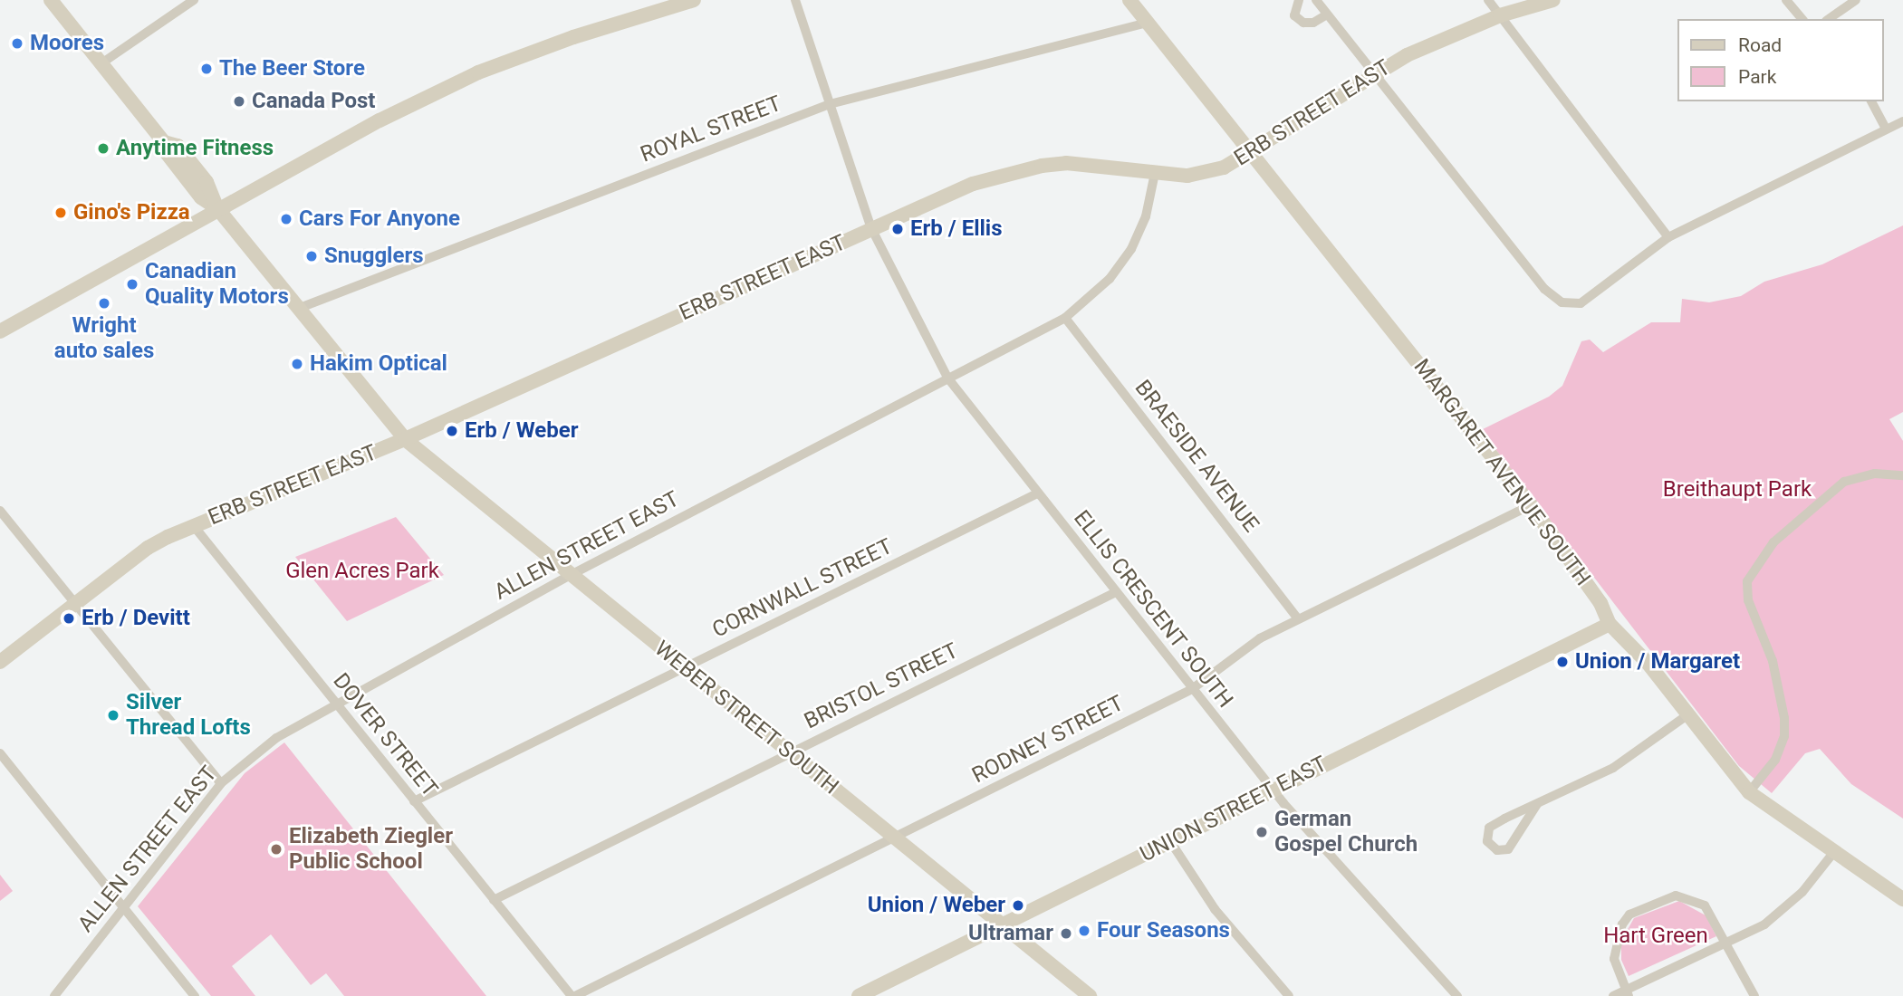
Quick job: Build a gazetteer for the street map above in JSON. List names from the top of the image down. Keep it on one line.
{"streets":{"main road":["ERB STREET EAST","MARGARET AVENUE SOUTH","WEBER STREET SOUTH","UNION STREET EAST"],"street":["ROYAL STREET","BRAESIDE AVENUE","ALLEN STREET EAST","CORNWALL STREET","ELLIS CRESCENT SOUTH","BRISTOL STREET","DOVER STREET","RODNEY STREET"]},"crossings":[["ERB STREET EAST","MARGARET AVENUE SOUTH"],["ERB STREET EAST","ALLEN STREET EAST"],["ERB STREET EAST","ELLIS CRESCENT SOUTH"],["ERB STREET EAST","WEBER STREET SOUTH"],["ERB STREET EAST","DOVER STREET"],["ROYAL STREET","MARGARET AVENUE SOUTH"],["ROYAL STREET","ELLIS CRESCENT SOUTH"],["ROYAL STREET","WEBER STREET SOUTH"],["BRAESIDE AVENUE","ALLEN STREET EAST"],["BRAESIDE AVENUE","RODNEY STREET"],["MARGARET AVENUE SOUTH","RODNEY STREET"],["MARGARET AVENUE SOUTH","UNION STREET EAST"],["ALLEN STREET EAST","ELLIS CRESCENT SOUTH"],["ALLEN STREET EAST","WEBER STREET SOUTH"],["ALLEN STREET EAST","DOVER STREET"],["CORNWALL STREET","ELLIS CRESCENT SOUTH"],["CORNWALL STREET","WEBER STREET SOUTH"],["CORNWALL STREET","DOVER STREET"],["ELLIS CRESCENT SOUTH","BRISTOL STREET"],["ELLIS CRESCENT SOUTH","RODNEY STREET"],["ELLIS CRESCENT SOUTH","UNION STREET EAST"],["BRISTOL STREET","WEBER STREET SOUTH"],["BRISTOL STREET","DOVER STREET"],["WEBER STREET SOUTH","RODNEY STREET"],["WEBER STREET SOUTH","UNION STREET EAST"],["DOVER STREET","RODNEY STREET"]],"parks":["Breithaupt Park","Glen Acres Park","Hart Green"],"places":["Moores","The Beer Store","Canada Post","Anytime Fitness","Gino's Pizza","Cars For Anyone","Erb / Ellis","Snugglers","Canadian Quality Motors","Wright auto sales","Hakim Optical","Erb / Weber","Erb / Devitt","Union / Margaret","Silver Thread Lofts","German Gospel Church","Elizabeth Ziegler Public School","Union / Weber","Four Seasons","Ultramar"],"legend":["Road","Park"]}
